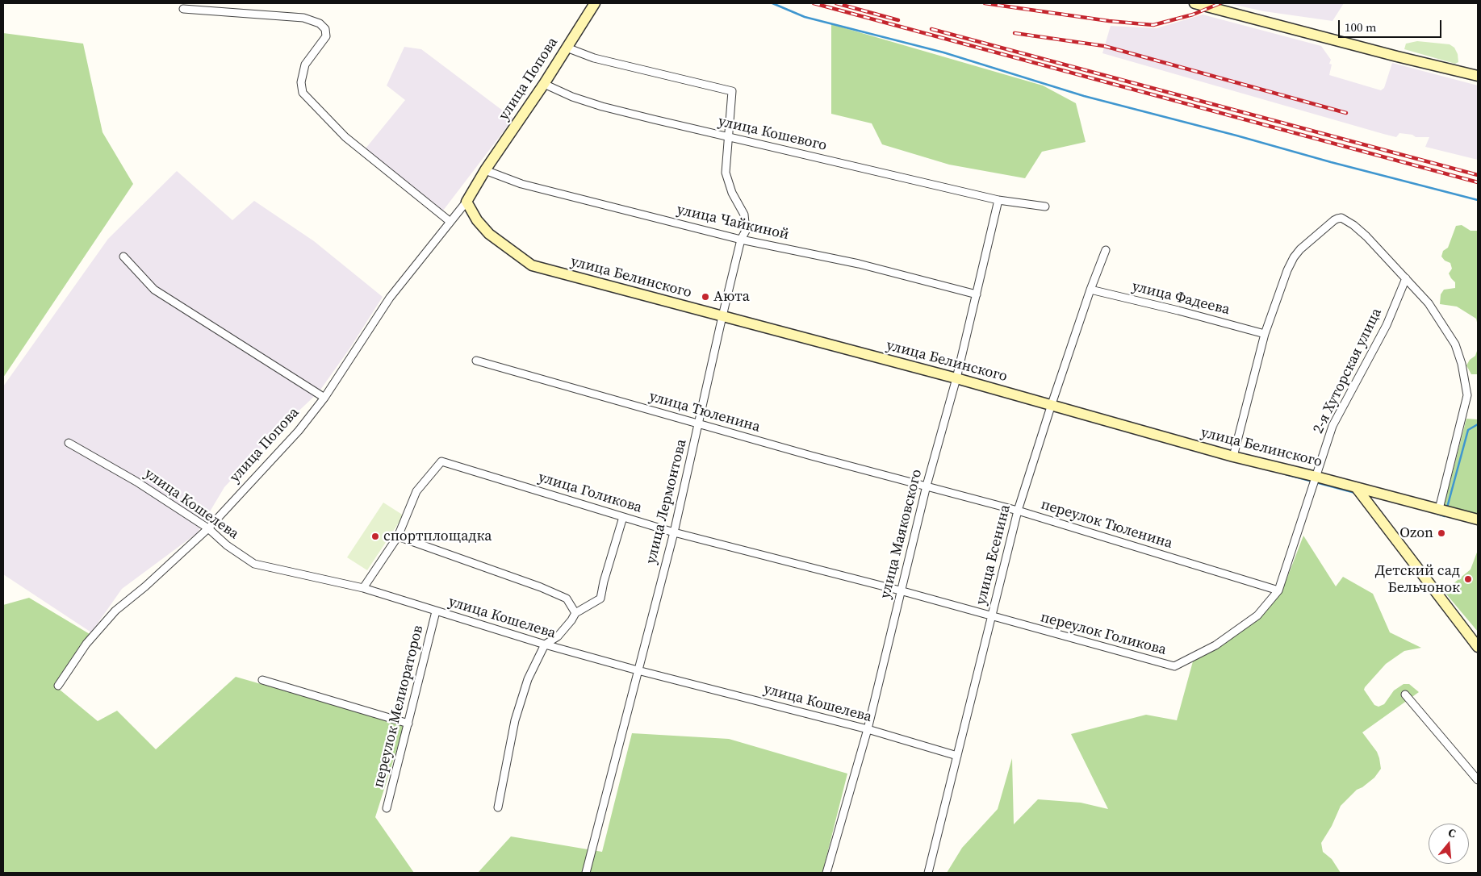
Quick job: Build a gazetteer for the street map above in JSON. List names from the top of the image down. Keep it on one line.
{"streets":{"street":["улица Попова","улица Кошевого","улица Чайкиной","улица Белинского","улица Фадеева","2-я Хуторская улица","улица Тюленина","улица Голикова","улица Лермонтова","улица Кошелева","переулок Тюленина","улица Маяковского","улица Есенина","переулок Голикова","переулок Мелиораторов"]},"crossings":[["улица Попова","улица Кошевого"],["улица Попова","улица Чайкиной"],["улица Попова","улица Белинского"],["улица Попова","улица Лермонтова"],["улица Попова","улица Кошелева"],["улица Кошевого","улица Лермонтова"],["улица Кошевого","улица Маяковского"],["улица Чайкиной","улица Лермонтова"],["улица Чайкиной","улица Маяковского"],["улица Белинского","2-я Хуторская улица"],["улица Белинского","улица Лермонтова"],["улица Белинского","улица Маяковского"],["улица Белинского","улица Есенина"],["улица Фадеева","улица Есенина"],["2-я Хуторская улица","переулок Тюленина"],["2-я Хуторская улица","переулок Голикова"],["улица Тюленина","улица Лермонтова"],["улица Тюленина","переулок Тюленина"],["улица Тюленина","улица Маяковского"],["улица Голикова","улица Лермонтова"],["улица Голикова","улица Кошелева"],["улица Голикова","улица Маяковского"],["улица Голикова","переулок Голикова"],["улица Лермонтова","улица Кошелева"],["улица Кошелева","улица Маяковского"],["улица Кошелева","улица Есенина"],["улица Кошелева","переулок Мелиораторов"],["переулок Тюленина","улица Маяковского"],["переулок Тюленина","улица Есенина"],["переулок Тюленина","переулок Голикова"],["улица Маяковского","переулок Голикова"],["улица Есенина","переулок Голикова"]],"places":["Аюта","Ozon","спортплощадка","Детский сад Бельчонок"],"scale_bar":"100 m","north":"top"}
